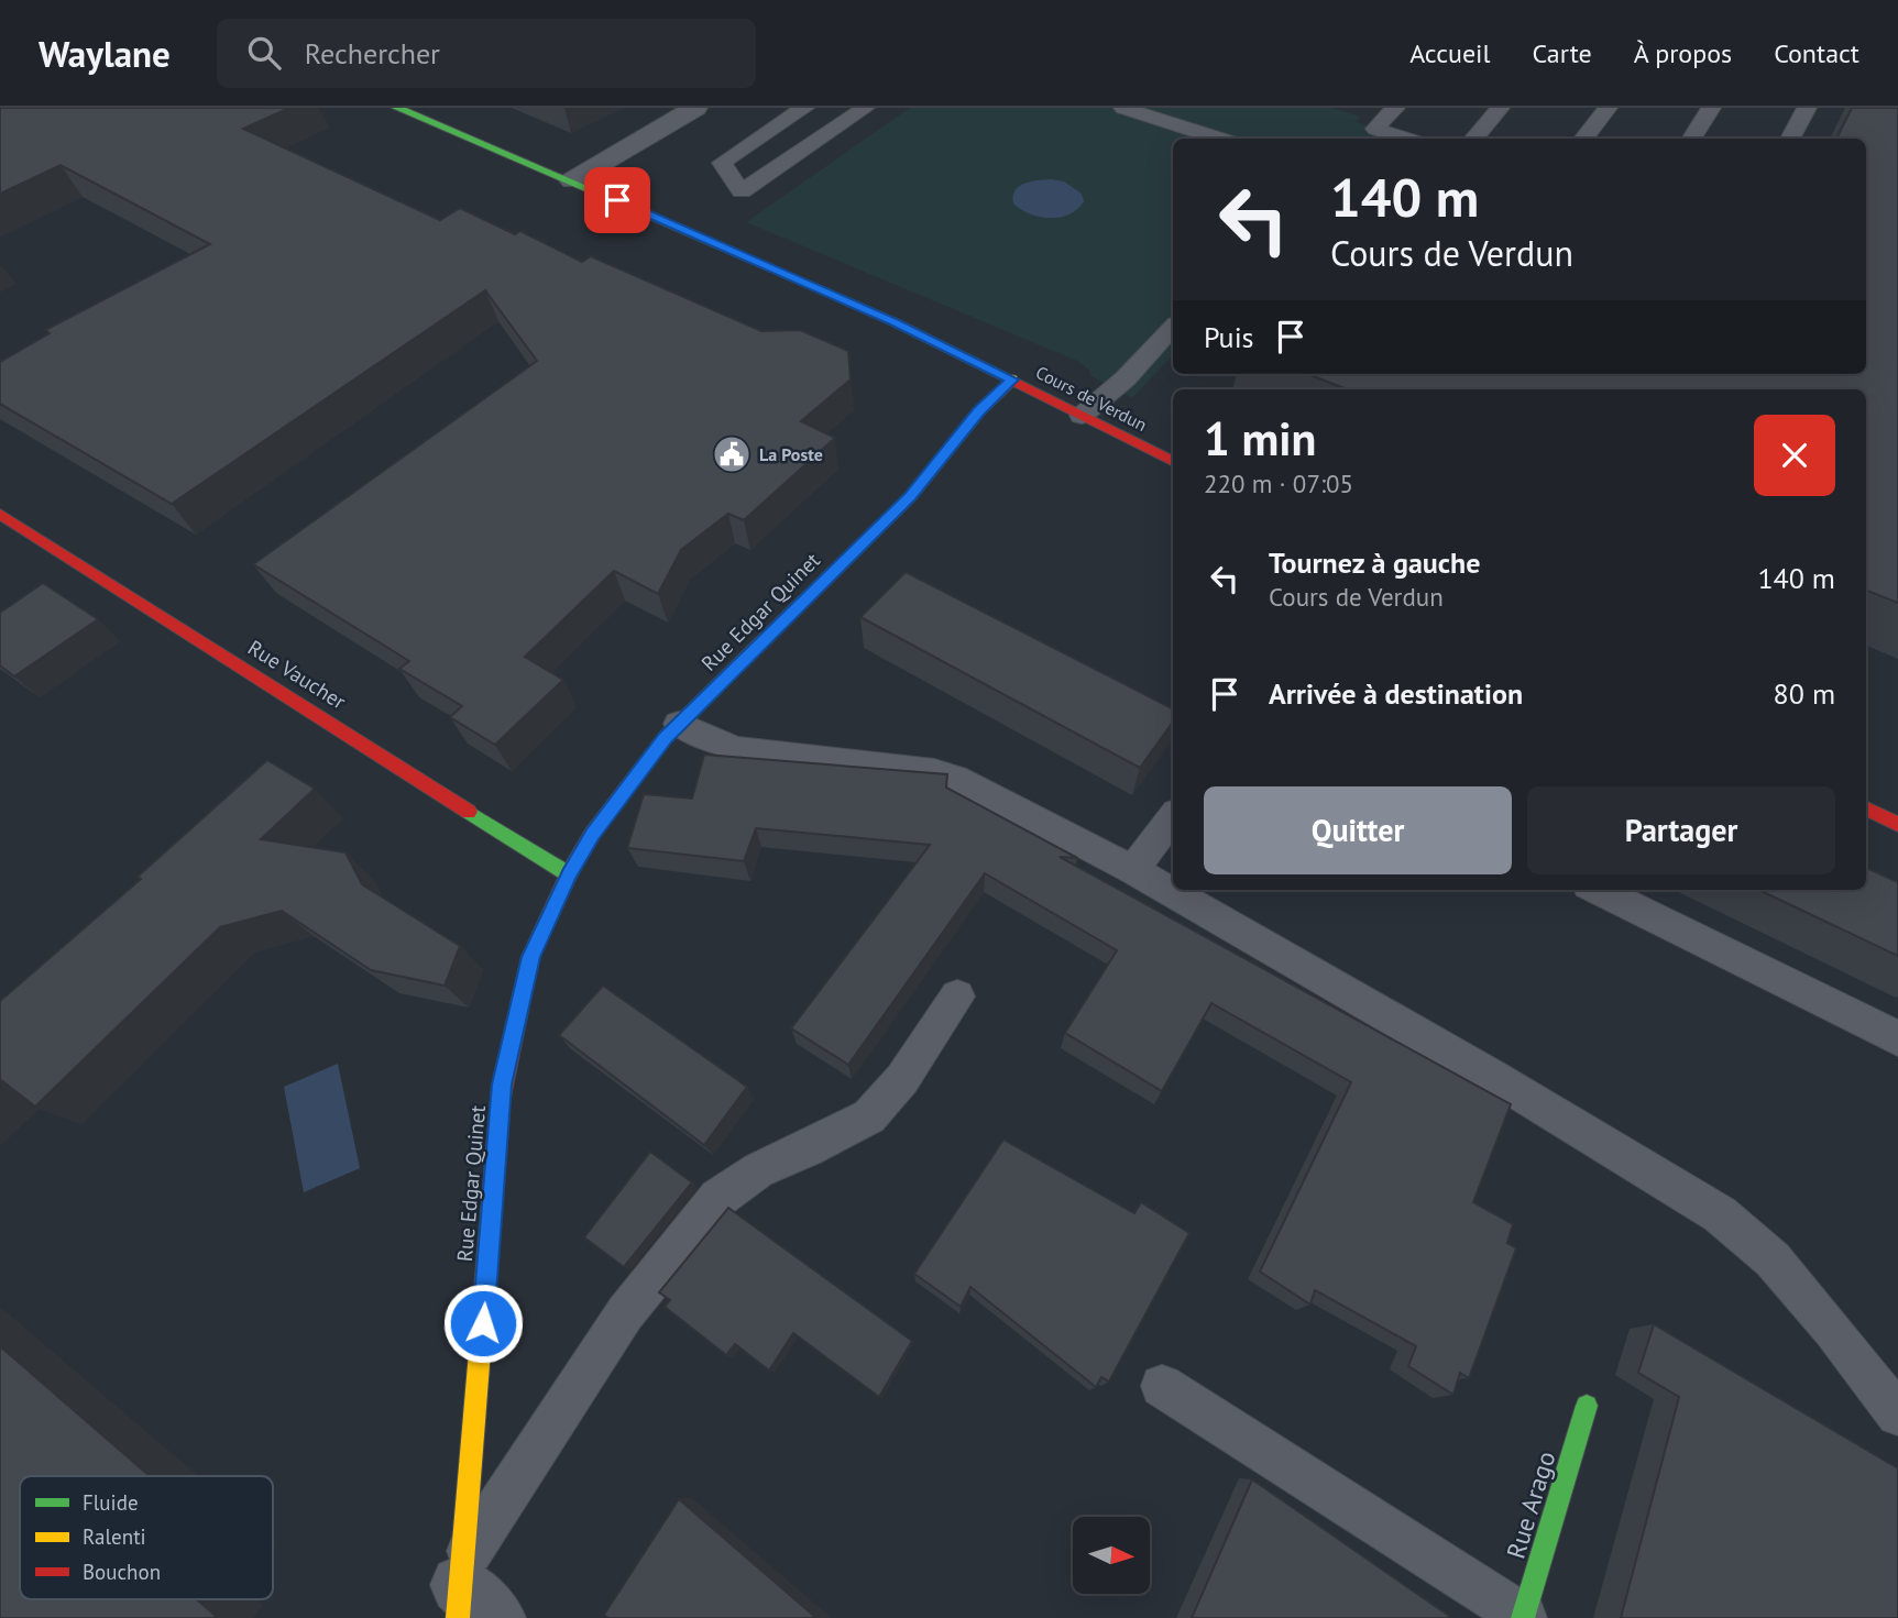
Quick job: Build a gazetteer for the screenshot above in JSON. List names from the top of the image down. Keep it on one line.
{"streets":{"street":["Cours de Verdun","Rue Edgar Quinet","Rue Vaucher","Rue Arago"]},"crossings":[["Cours de Verdun","Rue Edgar Quinet"],["Rue Edgar Quinet","Rue Vaucher"]],"places":{"public building":["La Poste"]},"legend":["Fluide","Ralenti","Bouchon"],"north":"right","page":{"header":"Waylane","search":"Rechercher","nav":["Accueil","Carte","À propos","Contact"],"turn":["140 m","Cours de Verdun"],"then":"Puis","heading":["1 min","220 m · 07:05"],"list":[{"name":"Tournez à gauche","note":"Cours de Verdun","value":"140 m"},{"name":"Arrivée à destination","value":"80 m"}],"buttons":["Quitter","Partager"]}}
